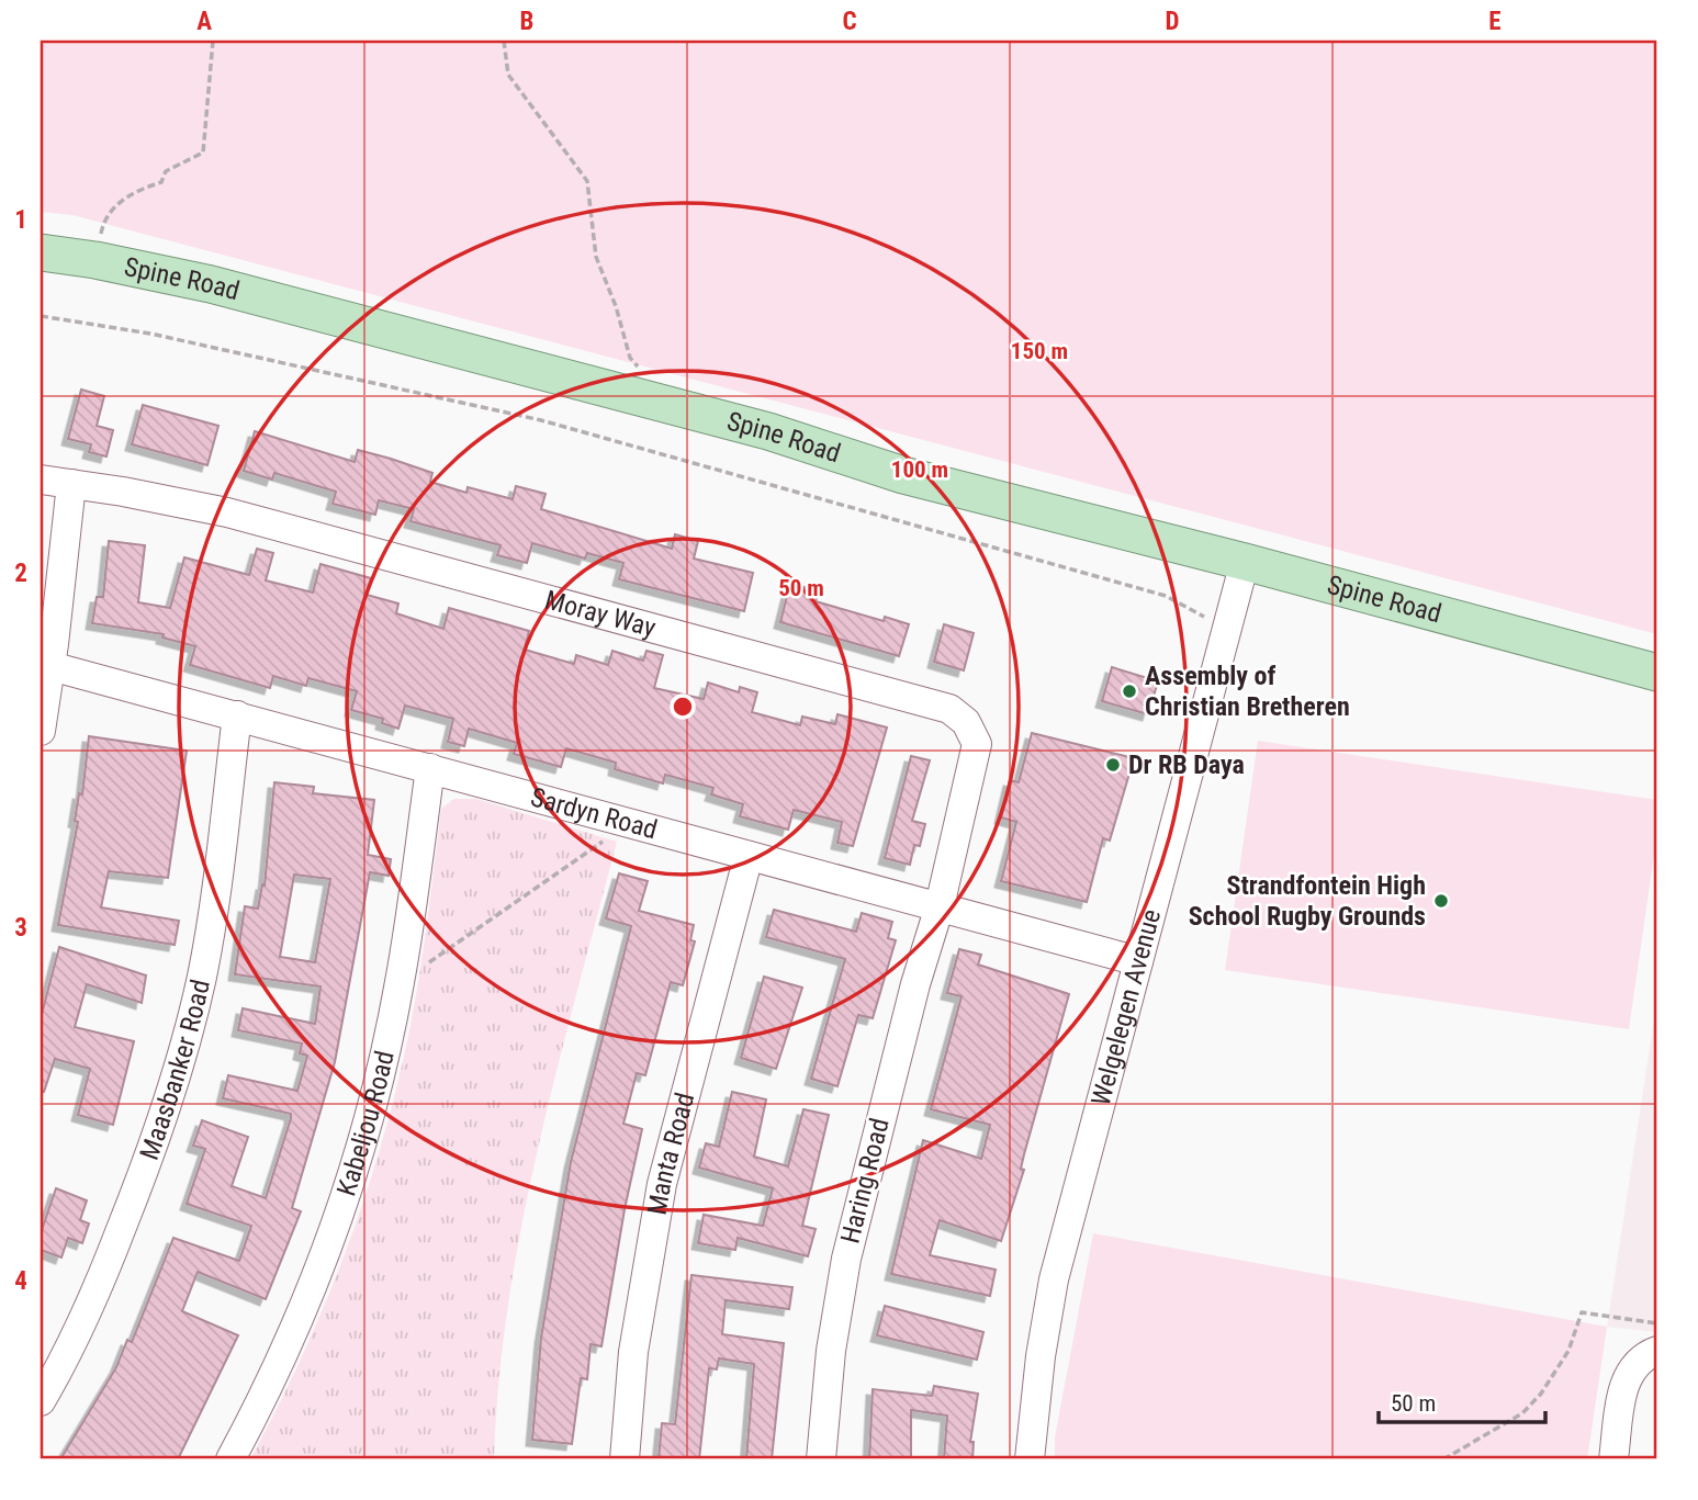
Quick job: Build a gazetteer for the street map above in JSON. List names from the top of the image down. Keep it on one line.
{"streets":{"main road":["Spine Road"],"street":["Moray Way","Sardyn Road","Welgelegen Avenue","Maasbanker Road","Kabeljou Road","Manta Road","Haring Road"]},"crossings":[["Spine Road","Welgelegen Avenue"],["Moray Way","Sardyn Road"],["Moray Way","Haring Road"],["Sardyn Road","Welgelegen Avenue"],["Sardyn Road","Maasbanker Road"],["Sardyn Road","Kabeljou Road"],["Sardyn Road","Manta Road"],["Sardyn Road","Haring Road"]],"places":["Assembly of Christian Bretheren","Dr RB Daya","Strandfontein High School Rugby Grounds"],"scale_bar":"50 m","grid":{"columns":["A","B","C","D","E"],"rows":["1","2","3","4"]},"rings":["150 m","100 m","50 m"]}
